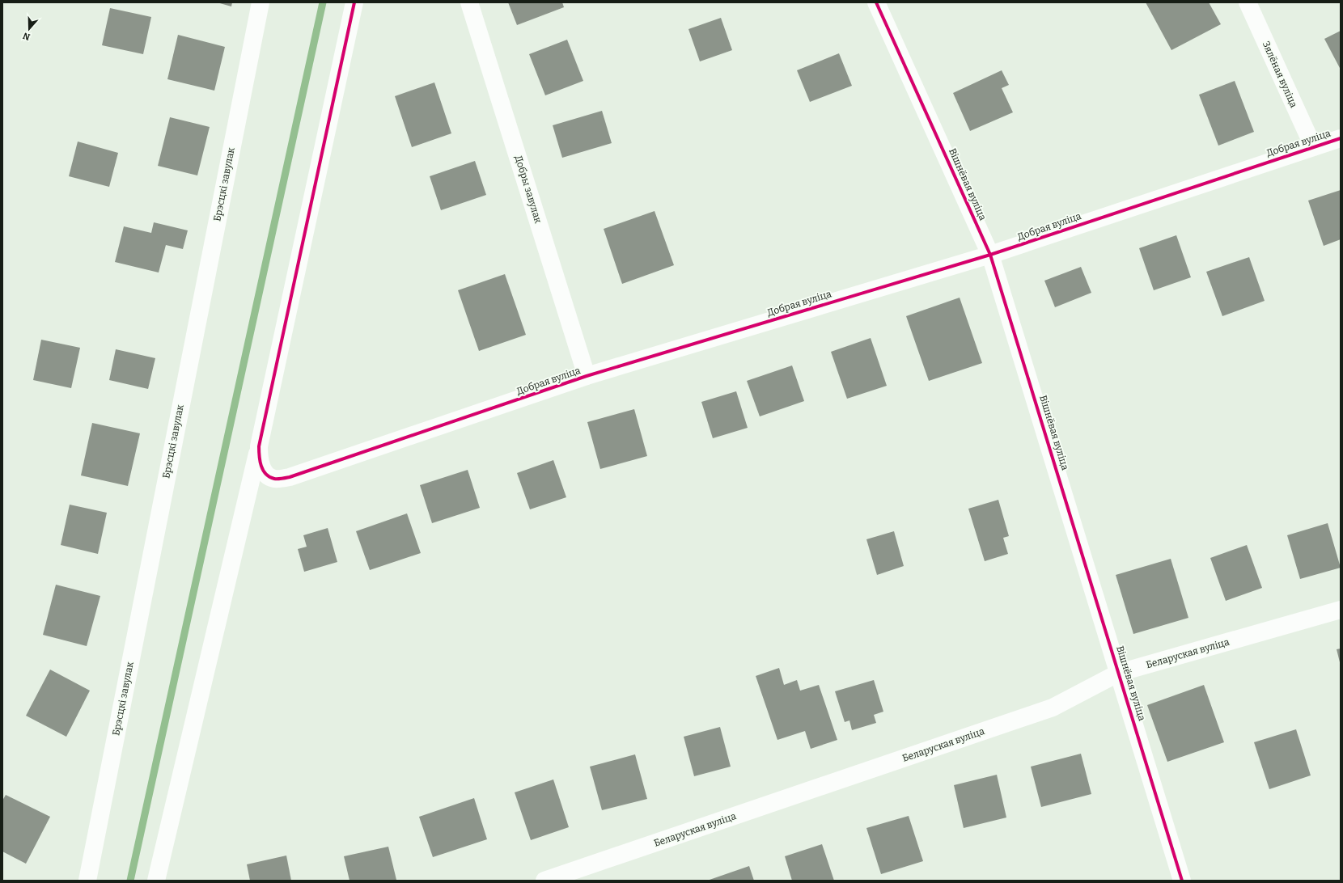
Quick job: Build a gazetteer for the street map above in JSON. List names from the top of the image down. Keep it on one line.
{"streets":{"street":["Зялёная вуліца","Добрая вуліца","Брэсцкі завулак","Вішнёвая вуліца","Добры завулак","Беларуская вуліца"]},"crossings":[["Зялёная вуліца","Добрая вуліца"],["Добрая вуліца","Вішнёвая вуліца"],["Добрая вуліца","Добры завулак"],["Вішнёвая вуліца","Беларуская вуліца"]],"north":"bottom"}
